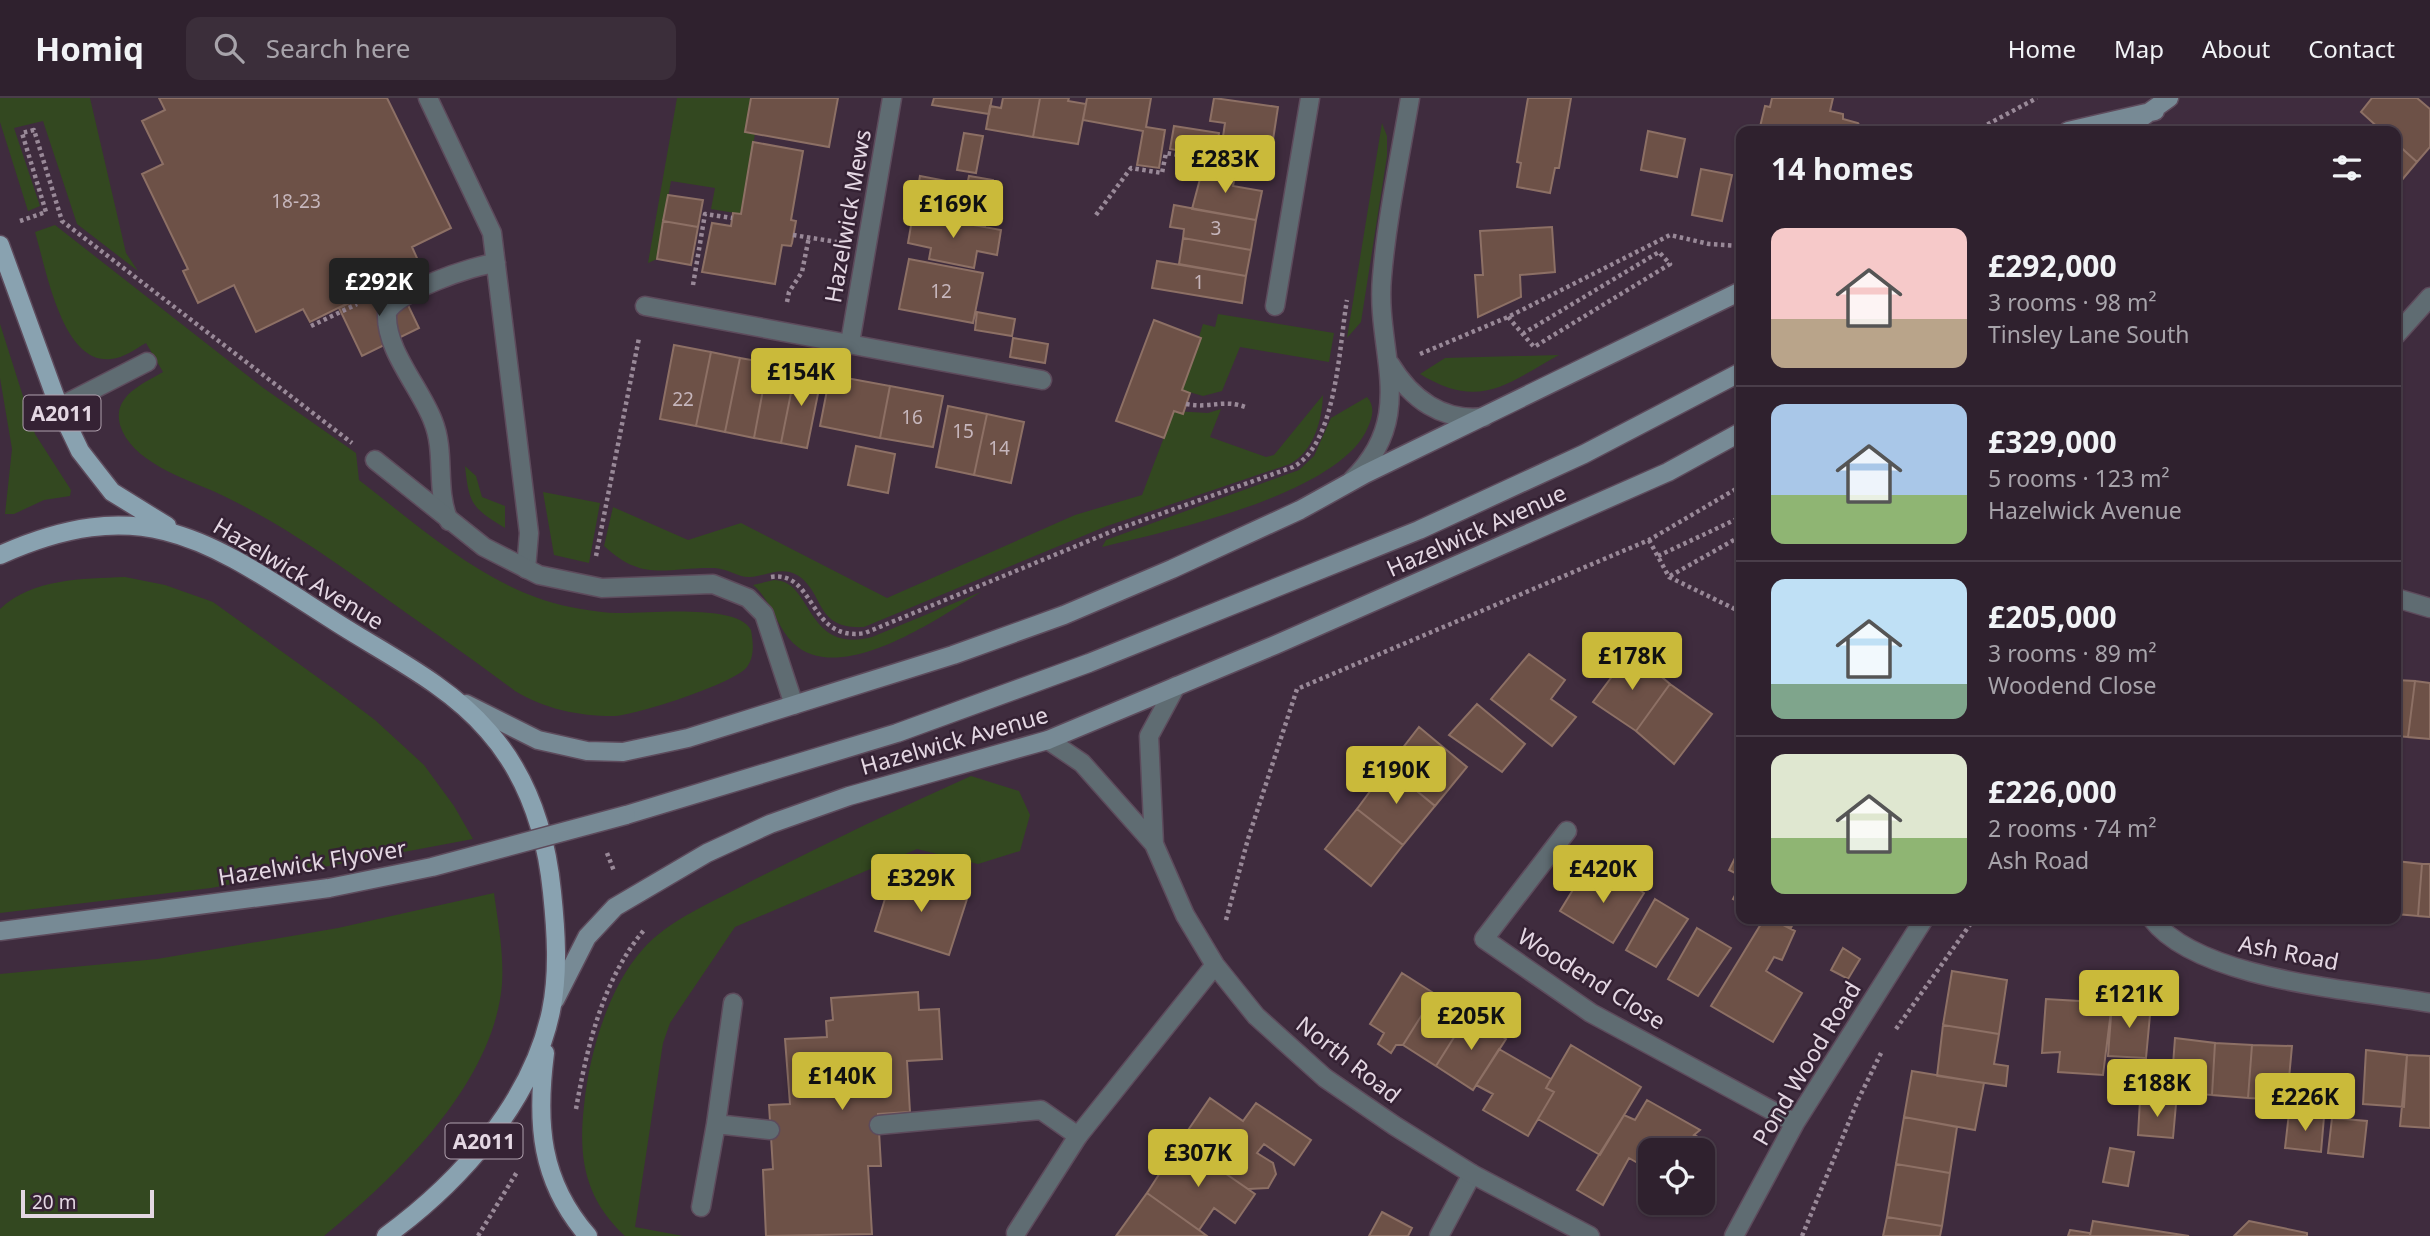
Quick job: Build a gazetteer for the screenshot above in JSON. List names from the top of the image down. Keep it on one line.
{"streets":{"main road":["A2011","Hazelwick Avenue"],"street":["Hazelwick Mews","Hazelwick Flyover","Ash Road","Woodend Close","North Road","Pond Wood Road"]},"crossings":[["A2011","Hazelwick Avenue"],["Hazelwick Avenue","Hazelwick Flyover"],["Hazelwick Avenue","North Road"],["Woodend Close","Pond Wood Road"]],"house_numbers":["18-23","3","1","12","22","16","15","14"],"scale_bar":"20 m","page":{"header":"Homiq","search":"Search here","nav":["Home","Map","About","Contact"],"heading":"14 homes","price":["£283K","£169K","£292K","£154K","£178K","£190K","£420K","£329K","£121K","£205K","£140K","£188K","£226K","£307K"],"list":[{"name":"£292,000","note":"3 rooms · 98 m² · Tinsley Lane South"},{"name":"£329,000","note":"5 rooms · 123 m² · Hazelwick Avenue"},{"name":"£205,000","note":"3 rooms · 89 m² · Woodend Close"},{"name":"£226,000","note":"2 rooms · 74 m² · Ash Road"}],"scale":"20 m"}}
